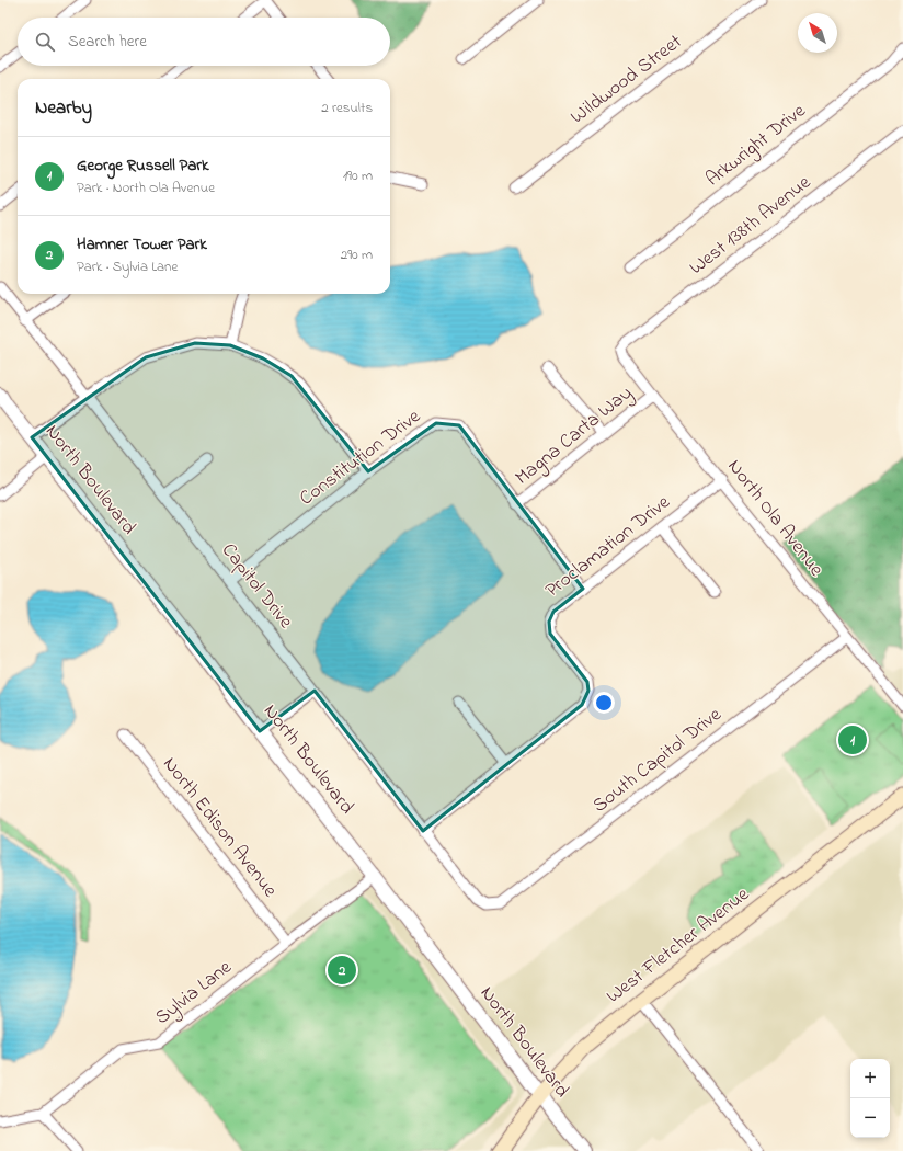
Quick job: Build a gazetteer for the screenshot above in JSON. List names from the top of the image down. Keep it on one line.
{"streets":{"main road":["West Fletcher Avenue"],"street":["Wildwood Street","Arkwright Drive","West 138th Avenue","Magna Carta Way","Constitution Drive","North Boulevard","North Ola Avenue","Proclamation Drive","Capitol Drive","South Capitol Drive","North Edison Avenue","Sylvia Lane"]},"crossings":[["West 138th Avenue","North Ola Avenue"],["Magna Carta Way","Constitution Drive"],["Magna Carta Way","North Ola Avenue"],["Constitution Drive","Proclamation Drive"],["Constitution Drive","Capitol Drive"],["North Boulevard","West Fletcher Avenue"],["North Boulevard","Sylvia Lane"],["North Ola Avenue","Proclamation Drive"],["North Ola Avenue","South Capitol Drive"],["Proclamation Drive","Capitol Drive"],["Capitol Drive","South Capitol Drive"],["North Edison Avenue","Sylvia Lane"]],"north":"top left","page":{"search":"Search here","heading":["Nearby","2 results"],"list":[{"mark":"1","name":"George Russell Park","note":"Park · North Ola Avenue","value":"190 m"},{"mark":"2","name":"Hamner Tower Park","note":"Park · Sylvia Lane","value":"290 m"}],"pins":["1","2"],"map_buttons":["+","−"]}}
